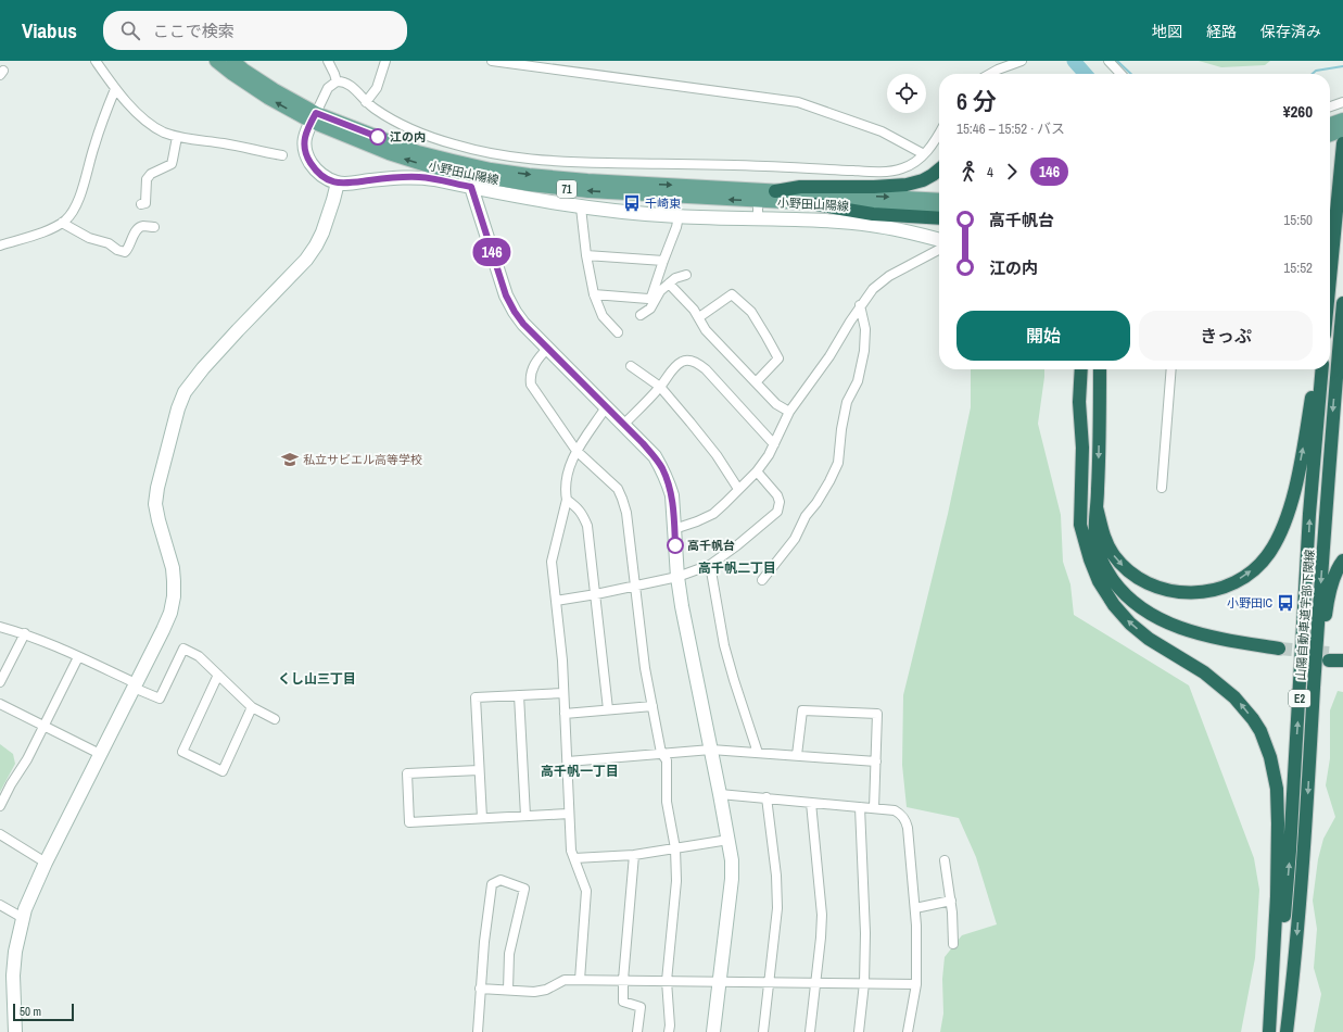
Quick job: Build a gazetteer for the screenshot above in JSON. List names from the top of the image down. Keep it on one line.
{"streets":{"highway":["山陽自動車道宇部下関線","E2"],"main road":["小野田山陽線","71"]},"districts":["高千帆二丁目","くし山三丁目","高千帆一丁目"],"places":{"other":["江の内","高千帆台"],"bus stop":["千崎東","小野田IC"],"school or university":["私立サビエル高等学校"]},"lines":["bus line 146"],"scale_bar":"50 m","page":{"header":"Viabus","search":"ここで検索","nav":["地図","経路","保存済み"],"on_map":"146","heading":["6 分","15:46 – 15:52 · バス","¥260"],"legs":["4","146"],"list":[{"name":"高千帆台","value":"15:50"},{"name":"江の内","value":"15:52"}],"buttons":["開始","きっぷ"],"scale":"50 m"}}
